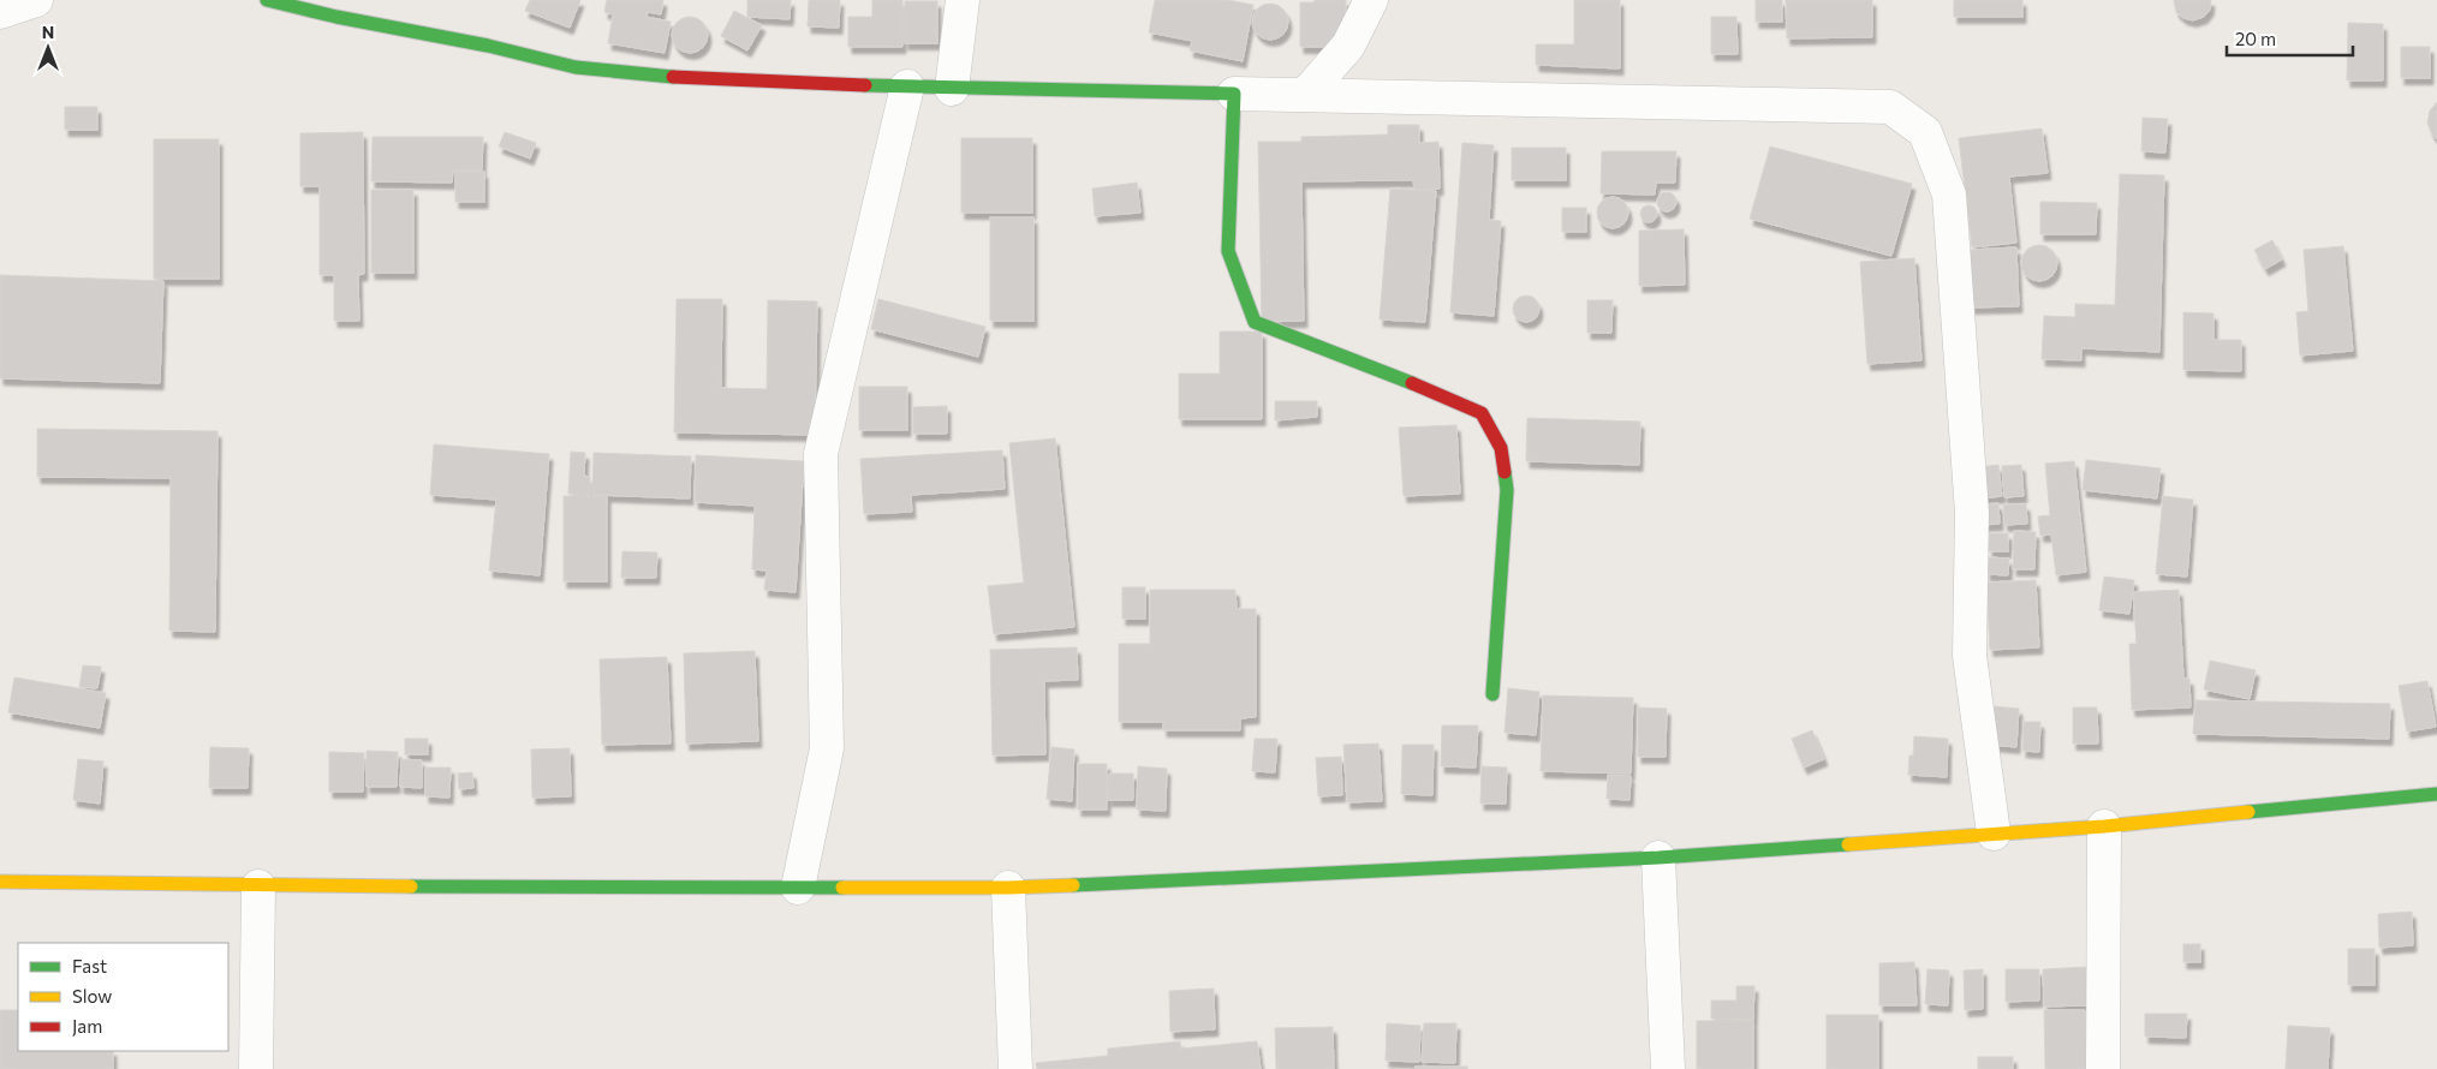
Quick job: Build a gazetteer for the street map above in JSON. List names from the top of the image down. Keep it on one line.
{"legend":["Fast","Slow","Jam"],"scale_bar":"20 m","north":"top"}
